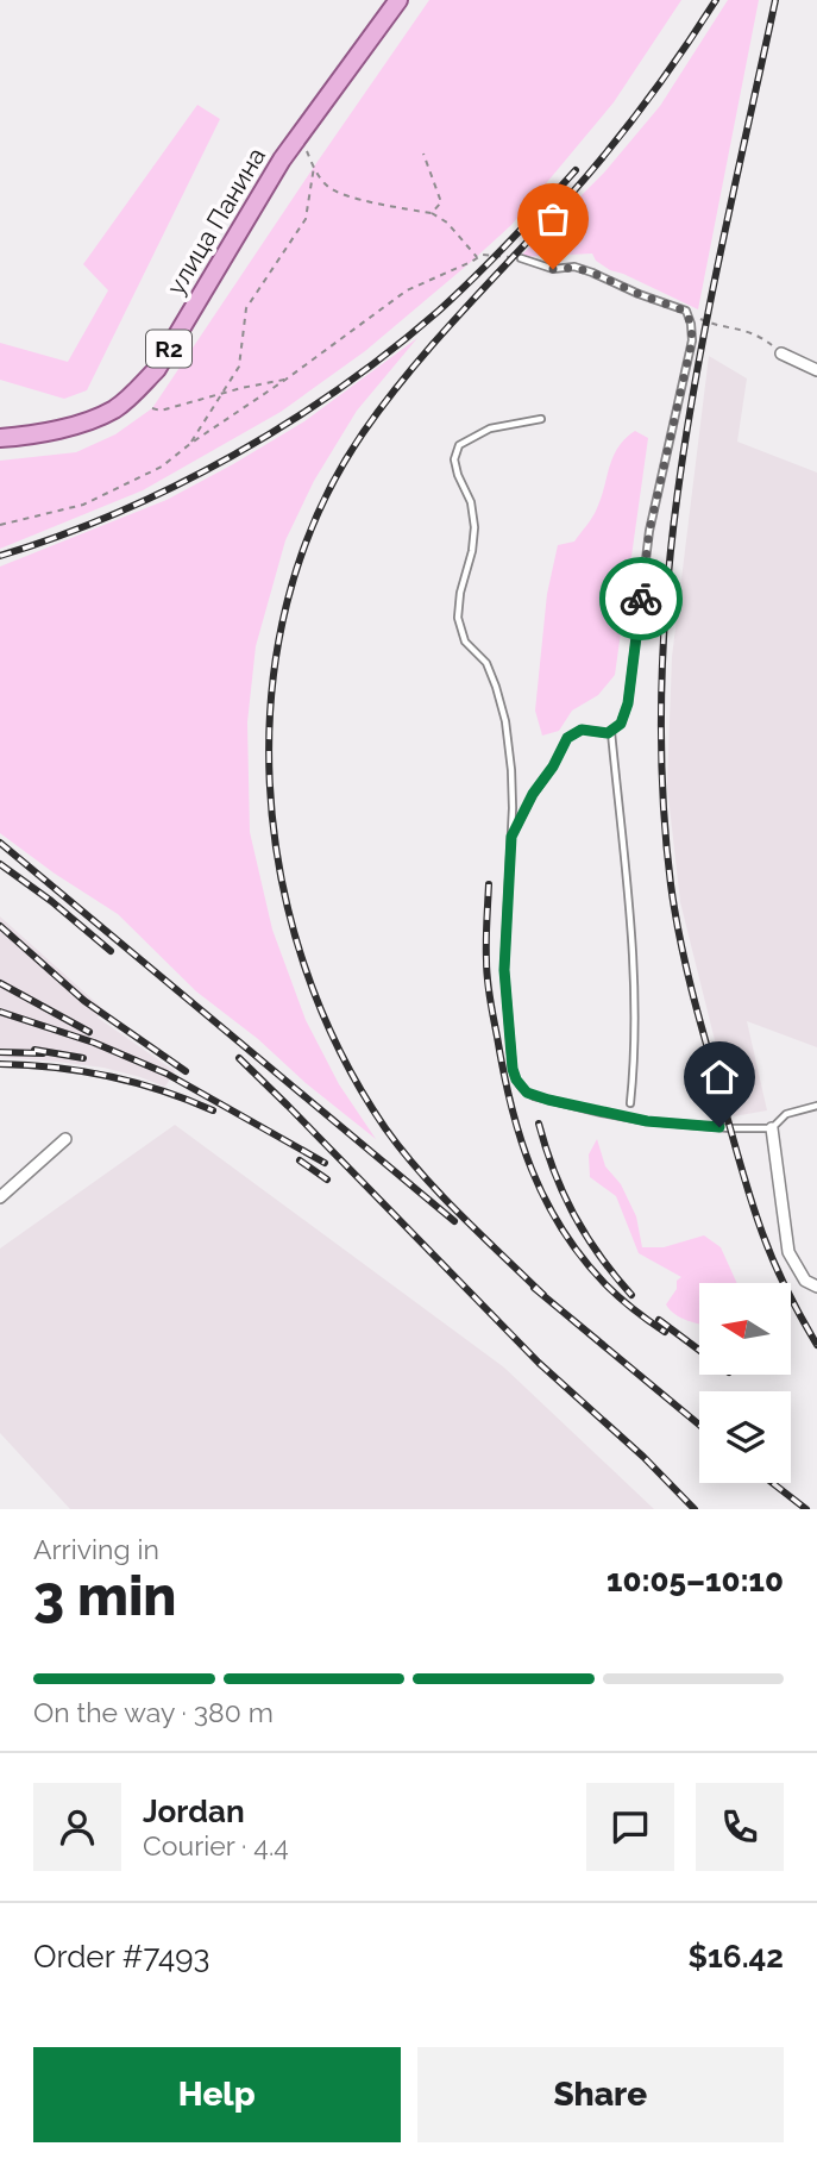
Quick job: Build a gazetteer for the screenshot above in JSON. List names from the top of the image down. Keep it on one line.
{"streets":{"main road":["улица Панина","R2"]},"north":"left","page":{"heading":["3 min","Arriving in","10:05–10:10"],"panel":["Jordan","Courier · 4.4","Order #7493","$16.42"],"bar":"On the way · 380 m","buttons":["Help","Share"]}}
